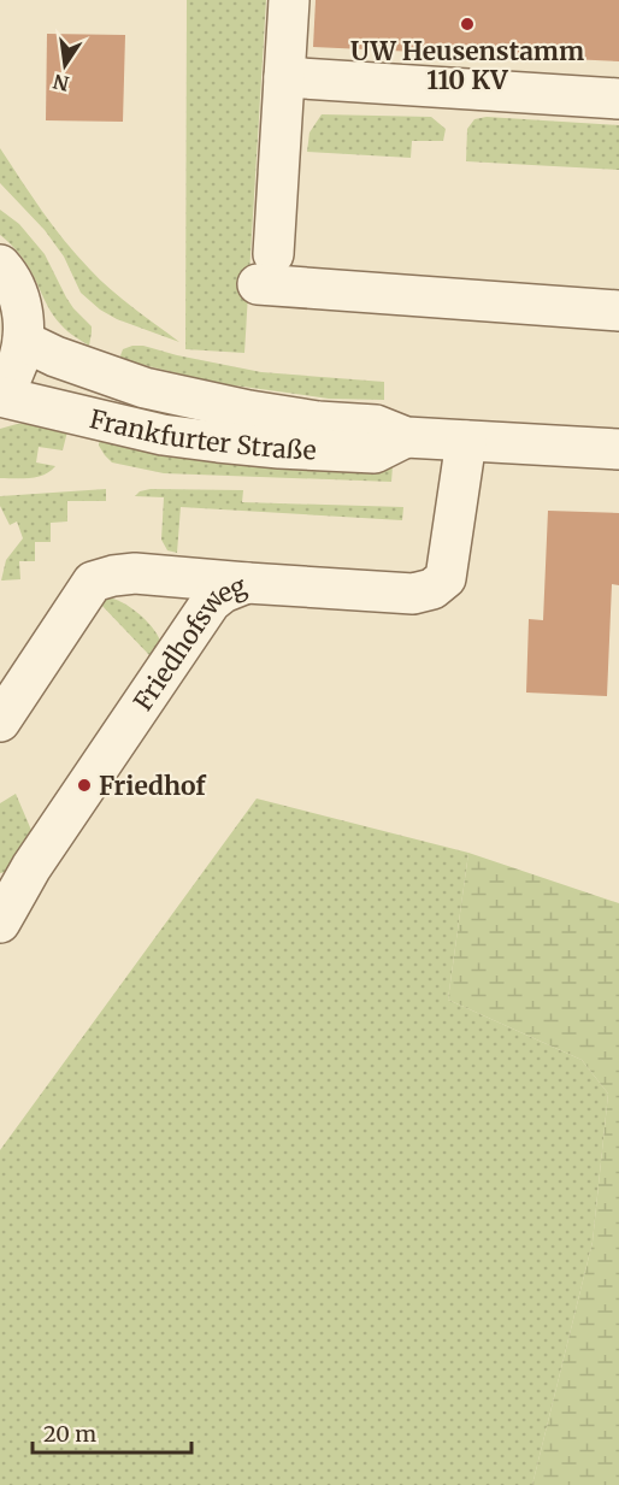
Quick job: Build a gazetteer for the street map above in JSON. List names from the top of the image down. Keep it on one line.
{"streets":{"street":["Frankfurter Straße","Friedhofsweg"]},"crossings":[["Frankfurter Straße","Friedhofsweg"]],"places":["UW Heusenstamm 110 KV","Friedhof"],"scale_bar":"20 m","north":"bottom"}
